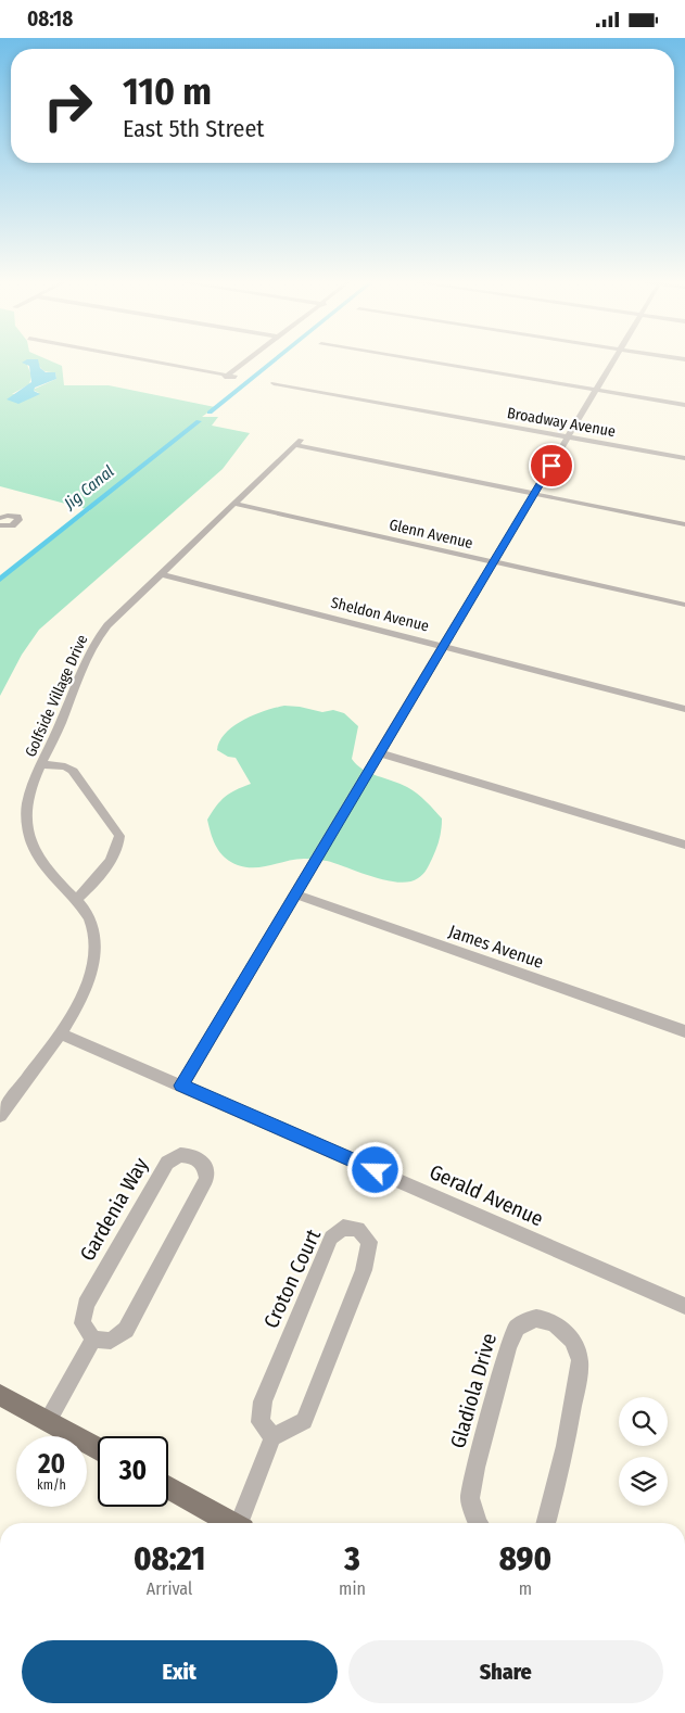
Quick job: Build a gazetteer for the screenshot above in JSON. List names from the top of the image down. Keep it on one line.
{"streets":{"street":["Broadway Avenue","Glenn Avenue","Sheldon Avenue","Golfside Village Drive","James Avenue","Gerald Avenue","Gardenia Way","Croton Court","Gladiola Drive"]},"crossings":[["Glenn Avenue","Golfside Village Drive"],["Sheldon Avenue","Golfside Village Drive"],["Golfside Village Drive","Gerald Avenue"]],"water":["Jig Canal"],"page":{"status":"08:18","turn":["110 m","East 5th Street"],"speed":"20 km/h","limit":"30","eta":["08:21","Arrival","3","min","890","m"],"buttons":["Exit","Share"]}}
